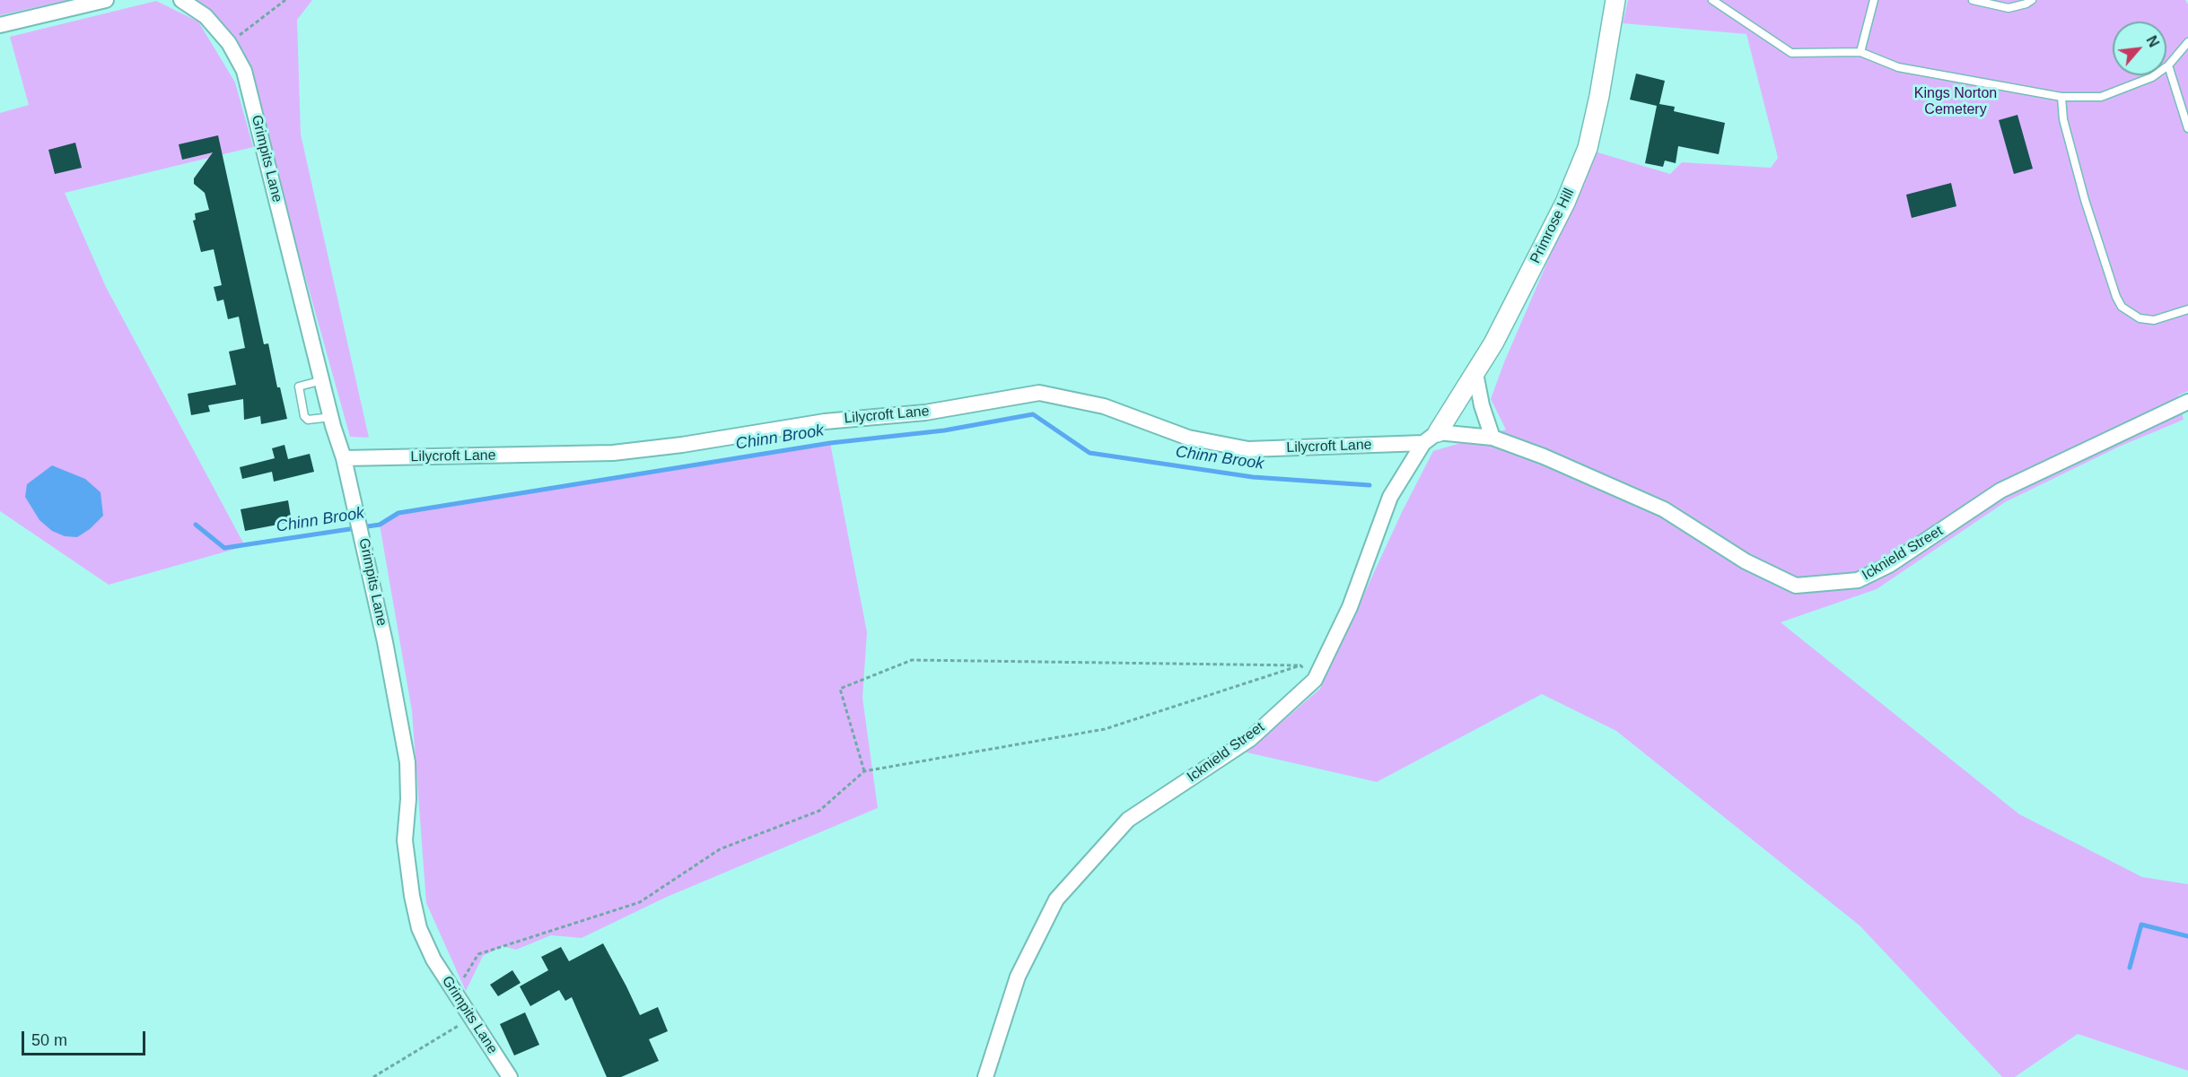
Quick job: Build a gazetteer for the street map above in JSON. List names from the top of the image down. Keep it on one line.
{"streets":{"street":["Grimpits Lane","Primrose Hill","Lilycroft Lane","Icknield Street"]},"crossings":[["Grimpits Lane","Lilycroft Lane"],["Primrose Hill","Lilycroft Lane"],["Primrose Hill","Icknield Street"],["Lilycroft Lane","Icknield Street"]],"water":["Chinn Brook"],"parks":["Kings Norton Cemetery"],"scale_bar":"50 m","north":"top right"}
